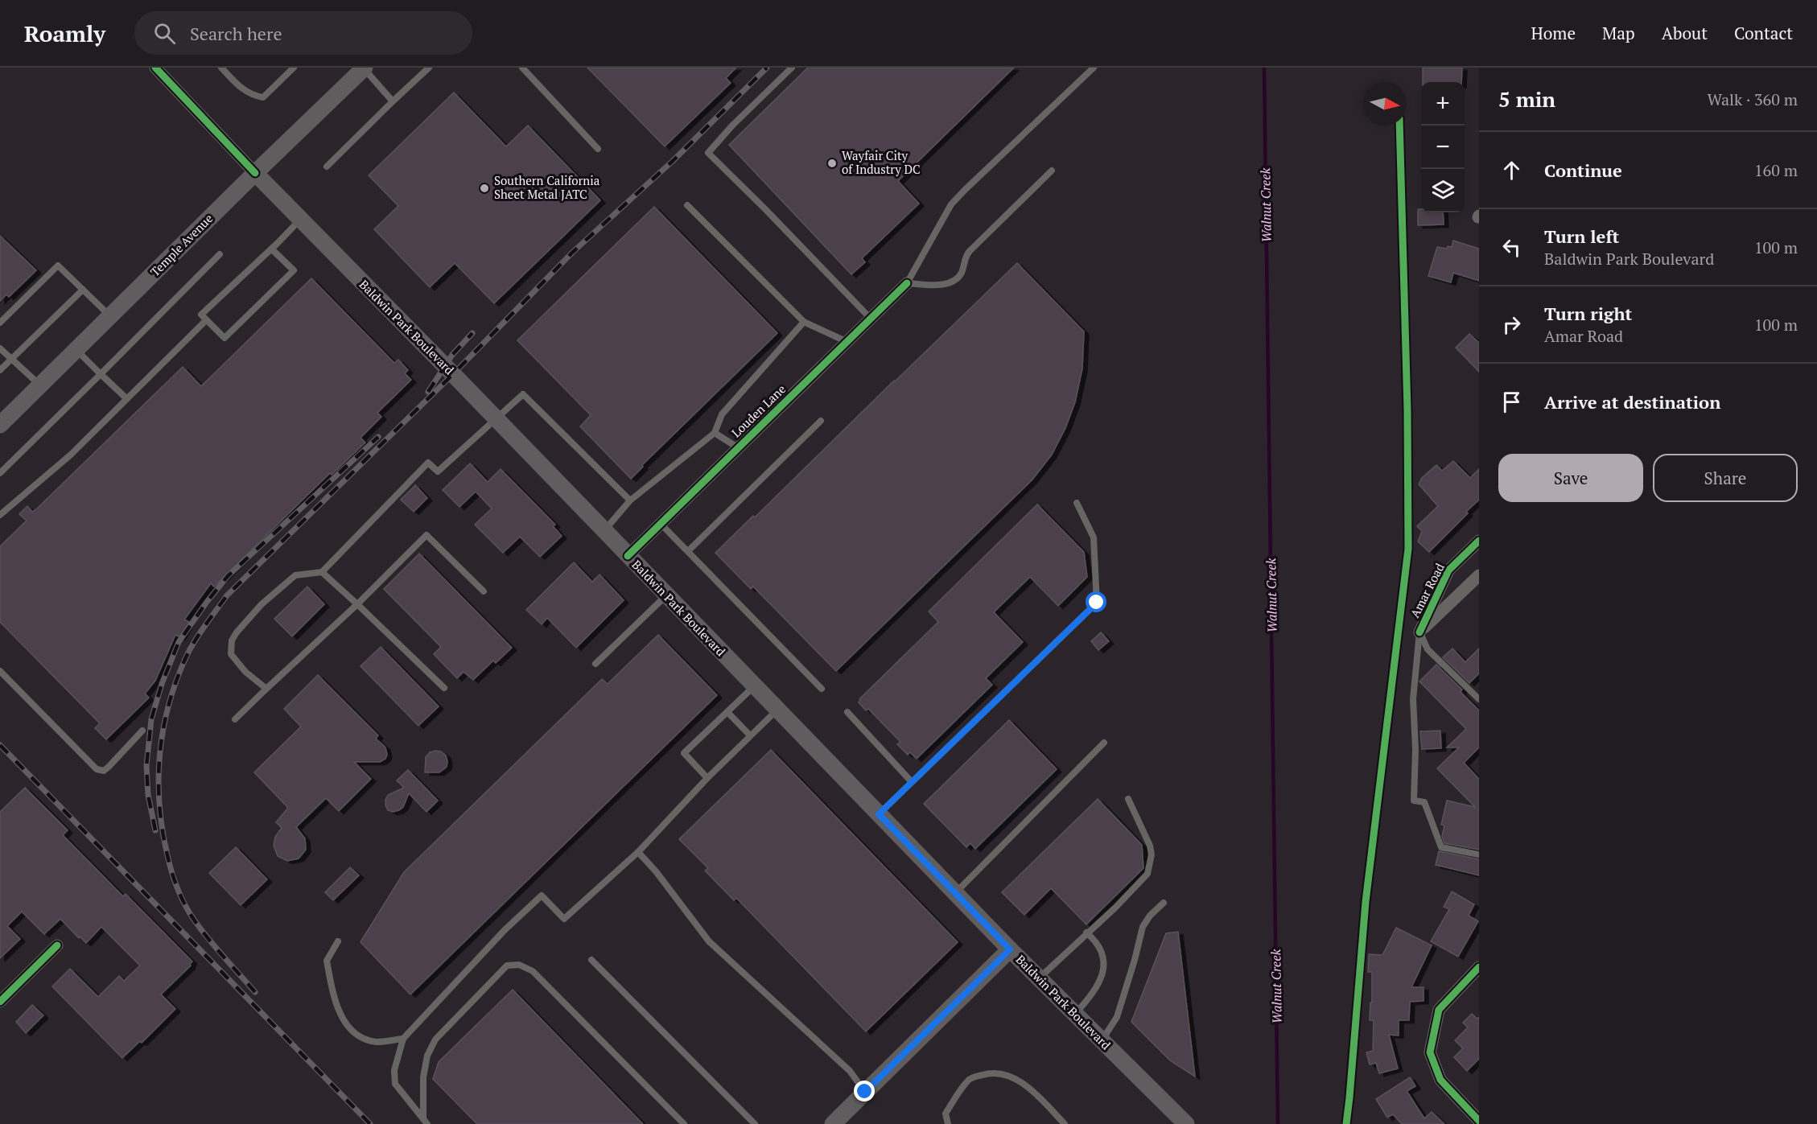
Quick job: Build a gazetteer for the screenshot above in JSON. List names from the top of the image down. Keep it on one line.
{"streets":{"main road":["Temple Avenue","Baldwin Park Boulevard"],"street":["Louden Lane","Amar Road"]},"crossings":[["Temple Avenue","Baldwin Park Boulevard"],["Baldwin Park Boulevard","Louden Lane"]],"water":["Walnut Creek"],"places":["Wayfair City of Industry DC","Southern California Sheet Metal JATC"],"north":"right","page":{"header":"Roamly","search":"Search here","nav":["Home","Map","About","Contact"],"heading":["5 min","Walk · 360 m"],"map_buttons":["+","−"],"list":[["Continue","160 m"],["Turn left","Baldwin Park Boulevard","100 m"],["Turn right","Amar Road","100 m"],"Arrive at destination"],"buttons":["Save","Share"]}}
